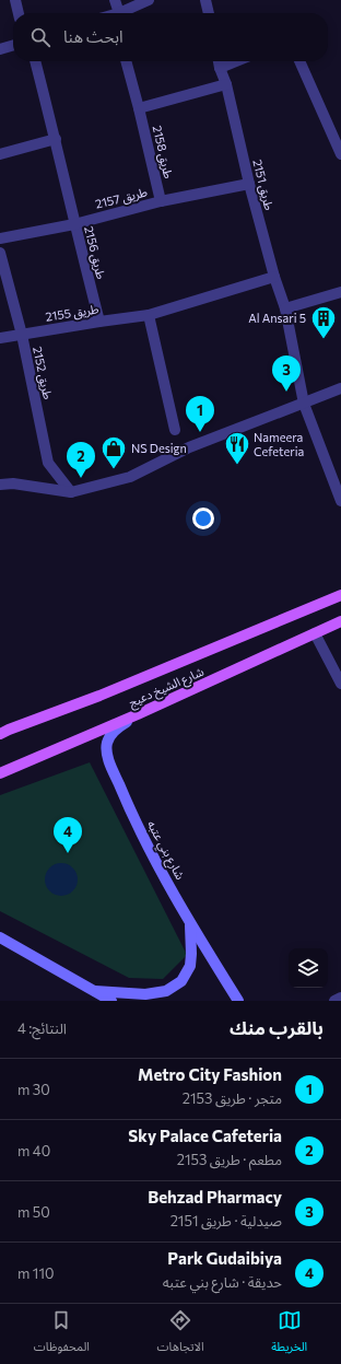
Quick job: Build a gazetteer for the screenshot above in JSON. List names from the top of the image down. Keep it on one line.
{"streets":{"main road":["شارع الشيخ دعيج","شارع بني عتبه"],"street":["طريق 2158","طريق 2151","طريق 2157","طريق 2156","طريق 2155","طريق 2152"]},"crossings":[["طريق 2158","طريق 2157"],["طريق 2151","طريق 2157"],["طريق 2151","طريق 2155"],["طريق 2157","طريق 2156"],["طريق 2156","طريق 2155"],["طريق 2155","طريق 2152"],["شارع الشيخ دعيج","شارع بني عتبه"]],"places":{"building":["Al Ansari 5"],"restaurant":["Nameera Cefeteria"],"shop":["NS Design"]},"page":{"search":"ابحث هنا","pins":["3","1","2","4"],"heading":["بالقرب منك","النتائج: 4"],"list":[{"mark":"1","name":"Metro City Fashion","note":"متجر · طريق 2153","value":"30 m"},{"mark":"2","name":"Sky Palace Cafeteria","note":"مطعم · طريق 2153","value":"40 m"},{"mark":"3","name":"Behzad Pharmacy","note":"صيدلية · طريق 2151","value":"50 m"},{"mark":"4","name":"Park Gudaibiya","note":"حديقة · شارع بني عتبه","value":"110 m"}],"nav":["الخريطة","الاتجاهات","المحفوظات"]}}
